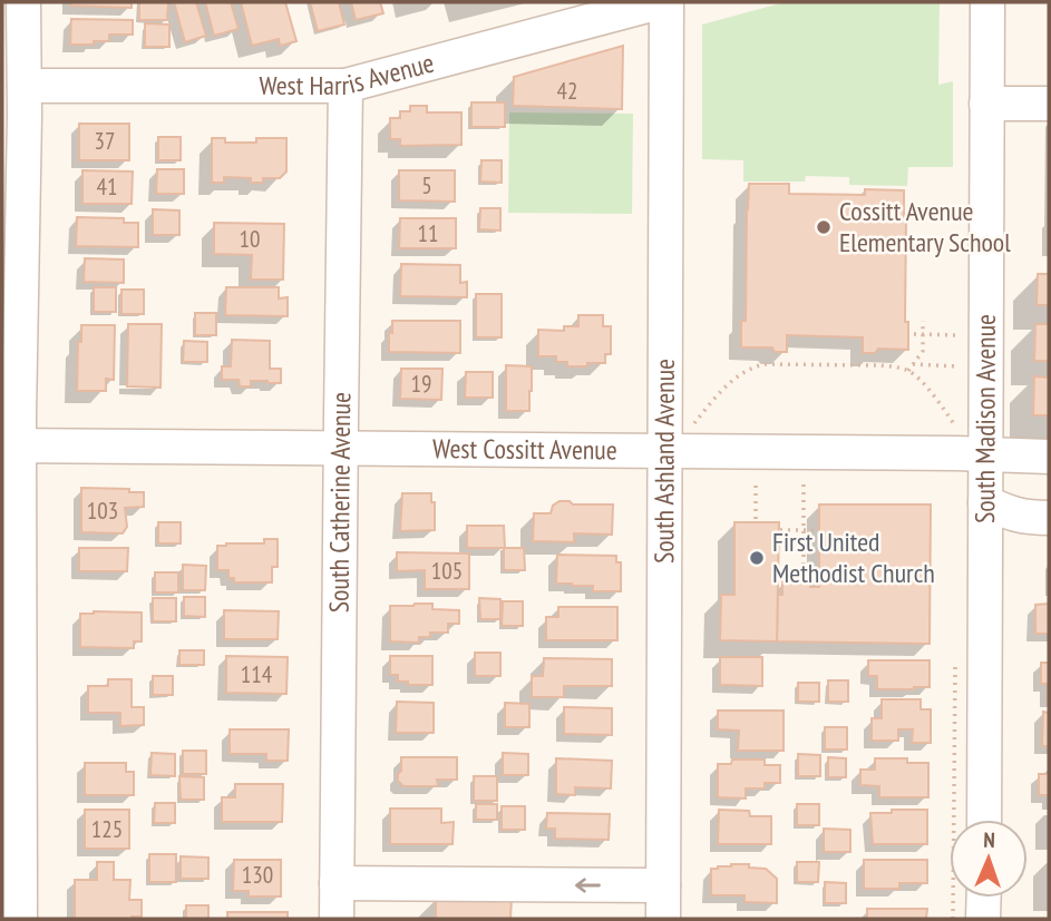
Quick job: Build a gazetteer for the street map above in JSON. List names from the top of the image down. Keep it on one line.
{"streets":{"street":["West Harris Avenue","South Madison Avenue","West Cossitt Avenue","South Ashland Avenue","South Catherine Avenue"]},"crossings":[["West Harris Avenue","South Catherine Avenue"],["South Madison Avenue","West Cossitt Avenue"],["West Cossitt Avenue","South Ashland Avenue"],["West Cossitt Avenue","South Catherine Avenue"]],"places":["Cossitt Avenue Elementary School","First United Methodist Church"],"house_numbers":["42","37","5","41","11","10","19","103","105","114","125","130"],"north":"top"}
